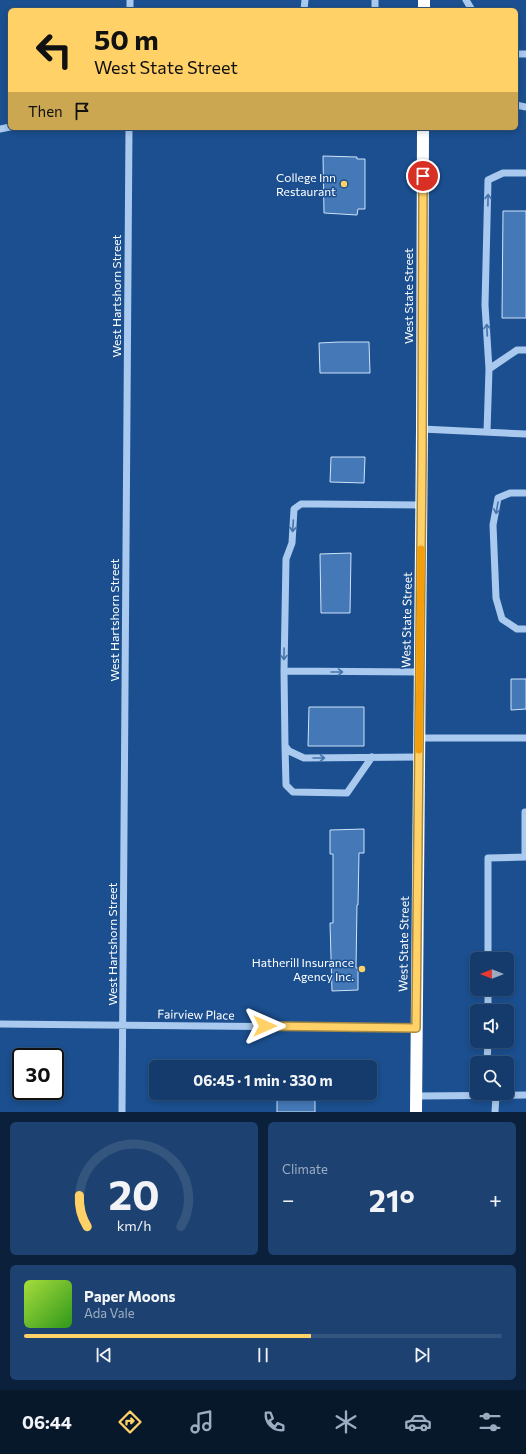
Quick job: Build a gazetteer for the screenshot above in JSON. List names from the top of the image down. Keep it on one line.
{"streets":{"highway":["West State Street"],"street":["West Hartshorn Street","Fairview Place"]},"crossings":[["West Hartshorn Street","Fairview Place"],["West State Street","Fairview Place"]],"places":["College Inn Restaurant","Hatherill Insurance Agency Inc."],"north":"left","page":{"turn":["50 m","West State Street"],"then":"Then","limit":"30","trip":"06:45 · 1 min · 330 m","tile":"Climate","heat":["−","21°","+"],"song":["Paper Moons","Ada Vale"],"tabs":"06:44","gauge":["20","km/h"]}}
